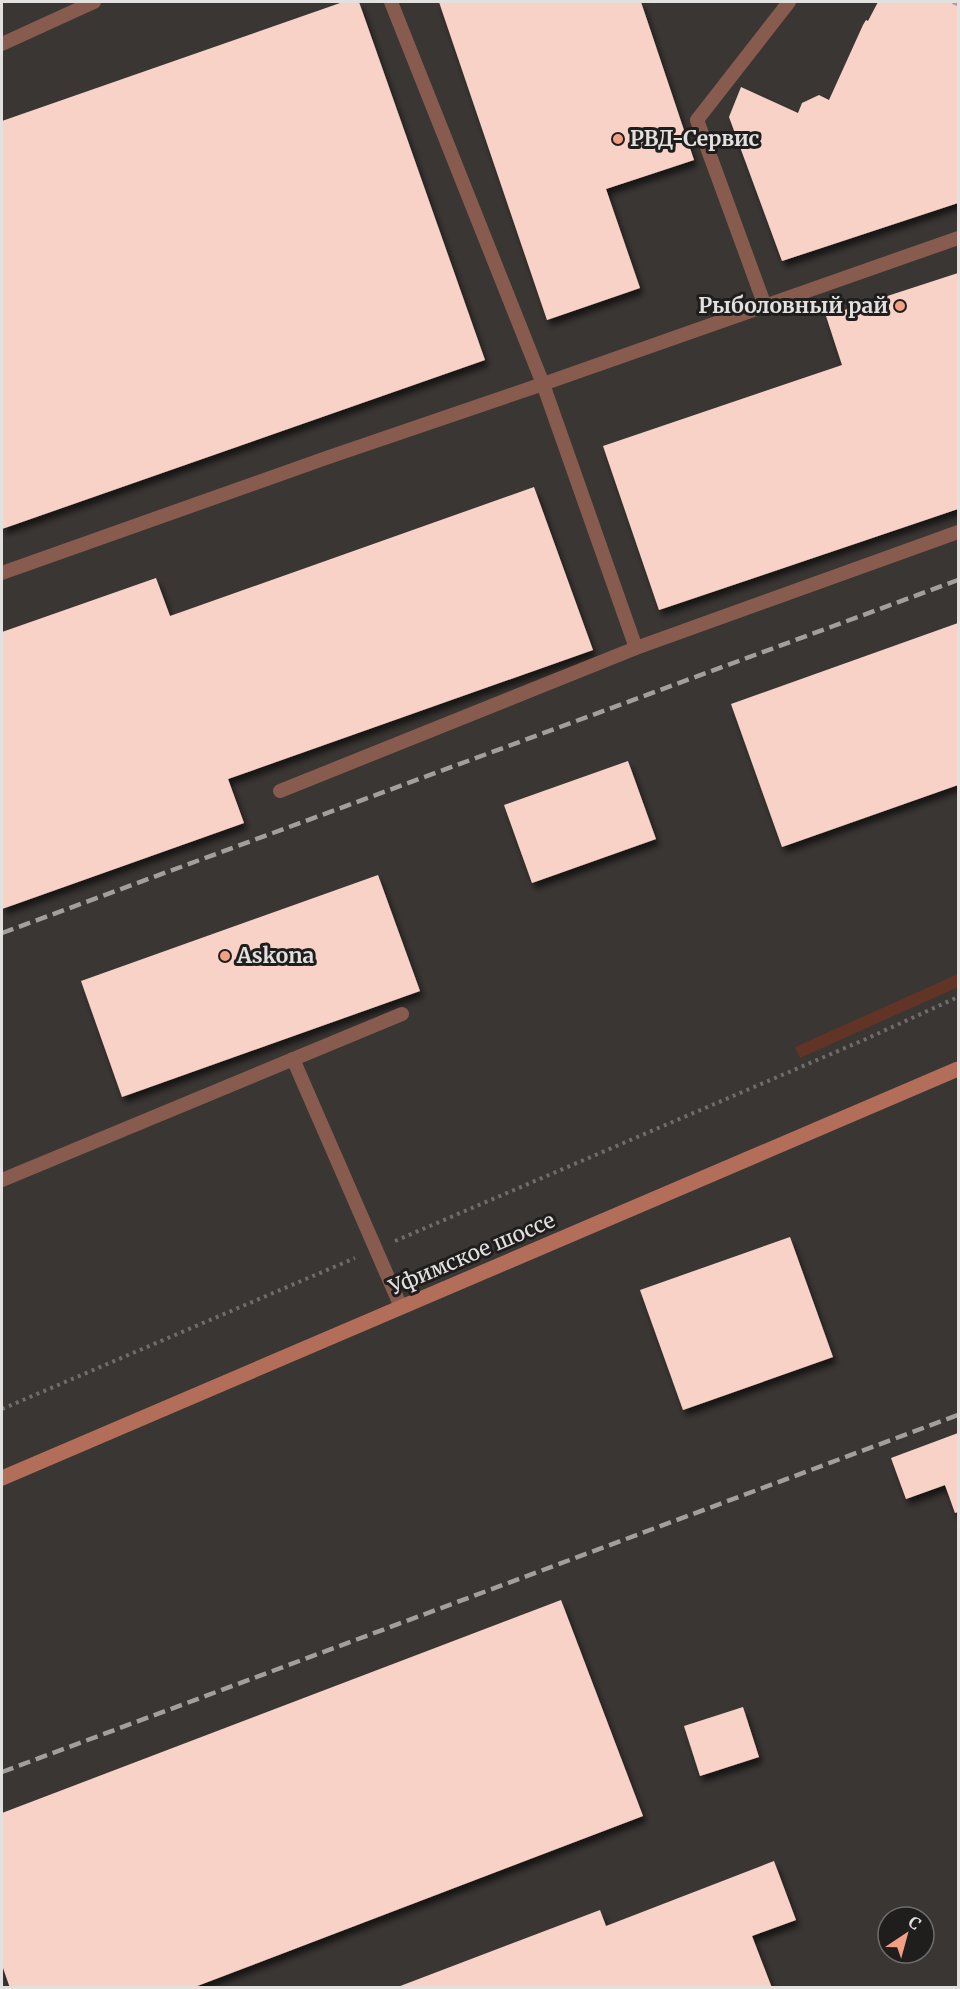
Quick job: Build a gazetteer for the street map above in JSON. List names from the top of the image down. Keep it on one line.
{"streets":{"main road":["Уфимское шоссе"]},"places":["РВД-Сервис","Рыболовный рай","Askona"],"north":"top right"}
